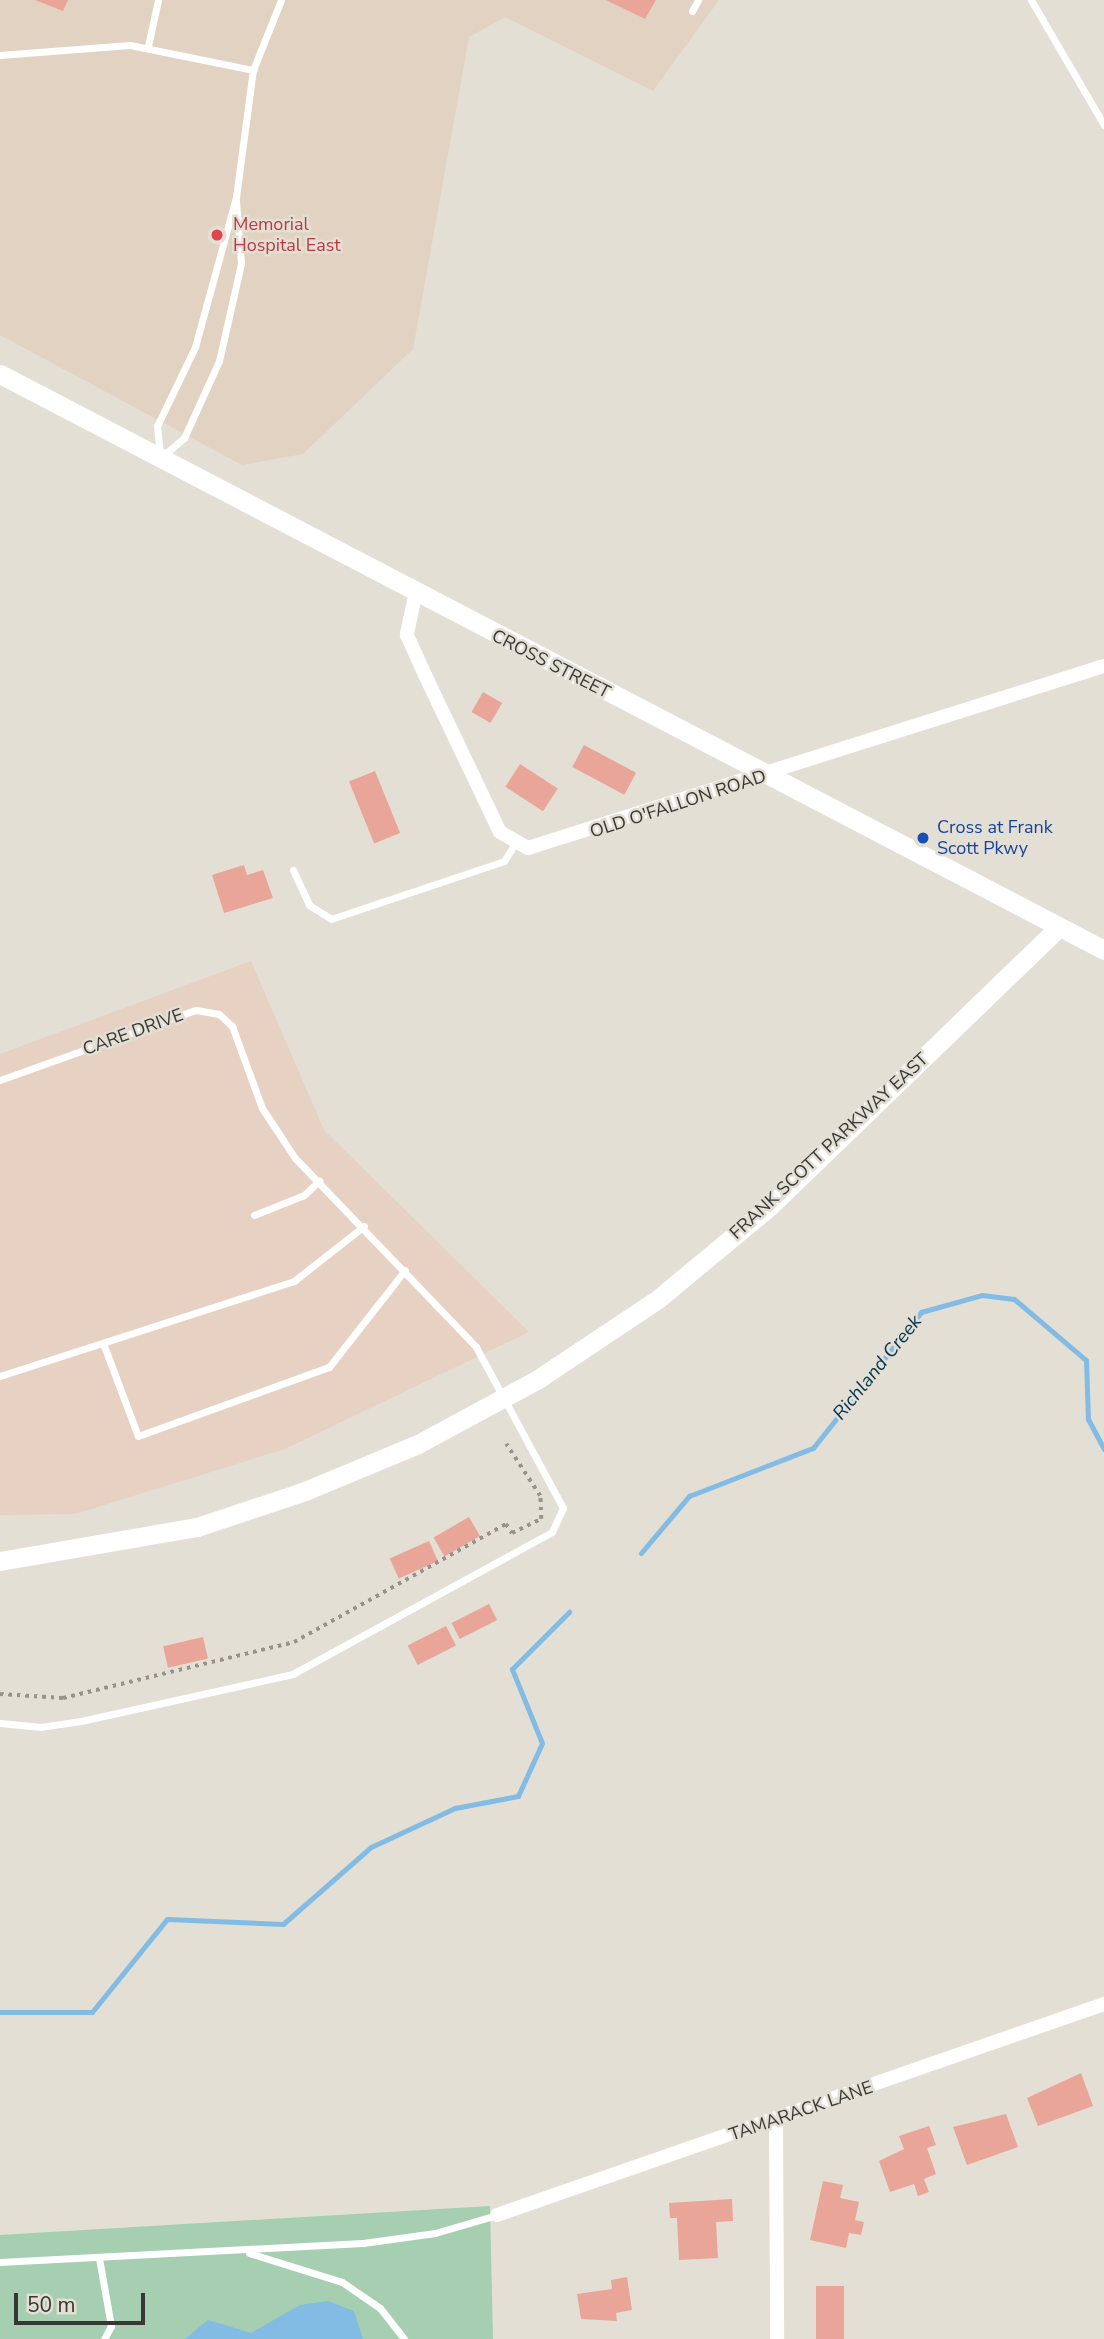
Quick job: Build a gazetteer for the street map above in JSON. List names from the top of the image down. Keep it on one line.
{"streets":{"main road":["CROSS STREET","FRANK SCOTT PARKWAY EAST"],"street":["OLD O'FALLON ROAD","TAMARACK LANE"],"lane":["CARE DRIVE"]},"crossings":[["CROSS STREET","OLD O'FALLON ROAD"],["CROSS STREET","FRANK SCOTT PARKWAY EAST"],["CARE DRIVE","FRANK SCOTT PARKWAY EAST"]],"water":["Richland Creek"],"places":["Memorial Hospital East","Cross at Frank Scott Pkwy"],"scale_bar":"50 m"}
